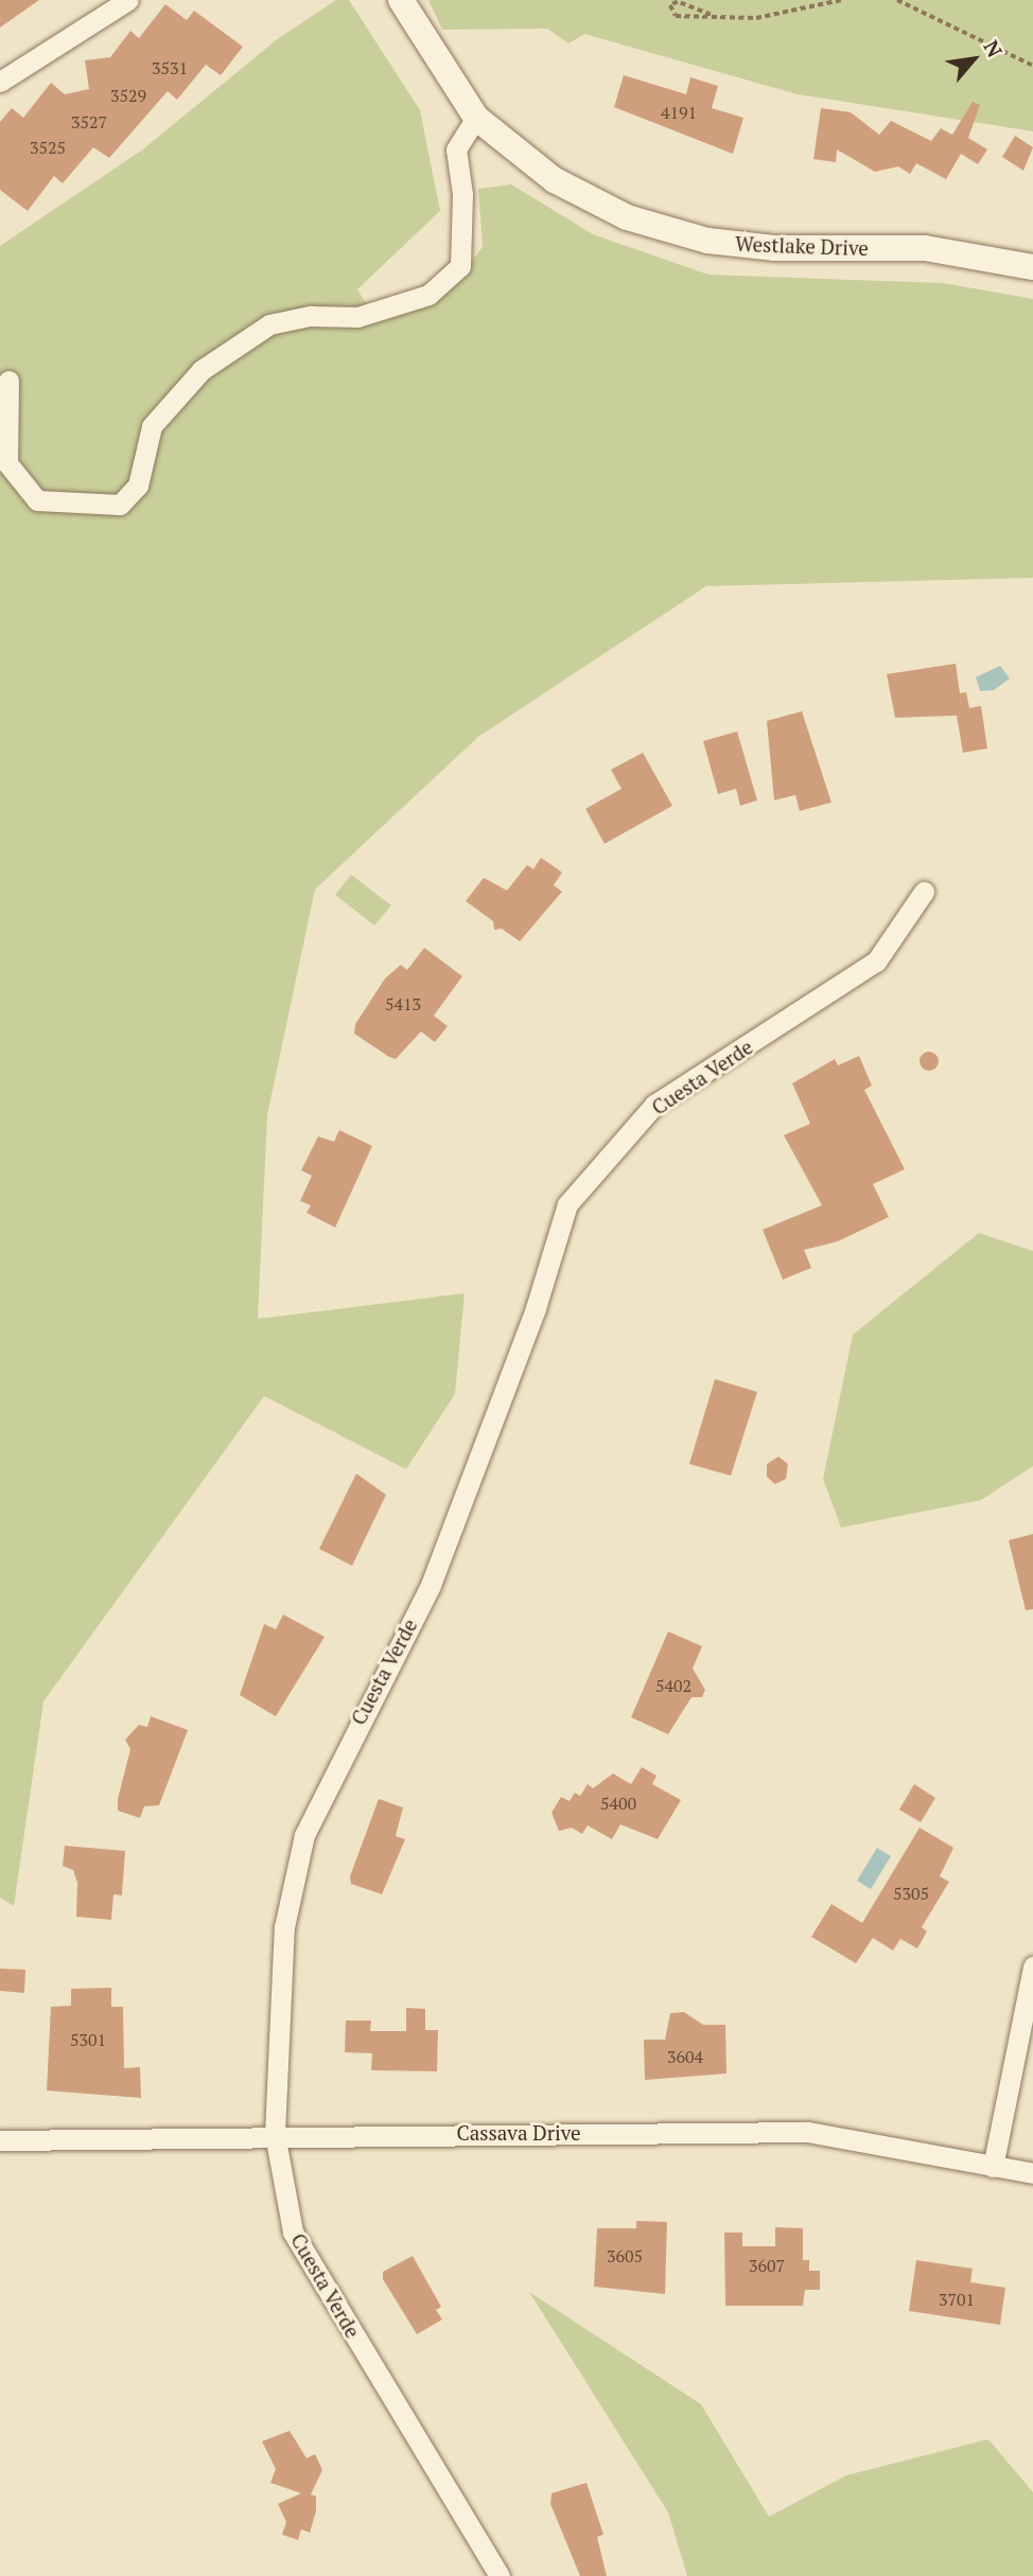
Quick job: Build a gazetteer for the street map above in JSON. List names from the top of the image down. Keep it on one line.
{"streets":{"street":["Westlake Drive","Cuesta Verde","Cassava Drive"]},"crossings":[["Cuesta Verde","Cassava Drive"]],"house_numbers":["3531","3529","4191","3527","3525","5413","5402","5400","5305","5301","3604","3605","3607","3701"],"north":"top right"}
